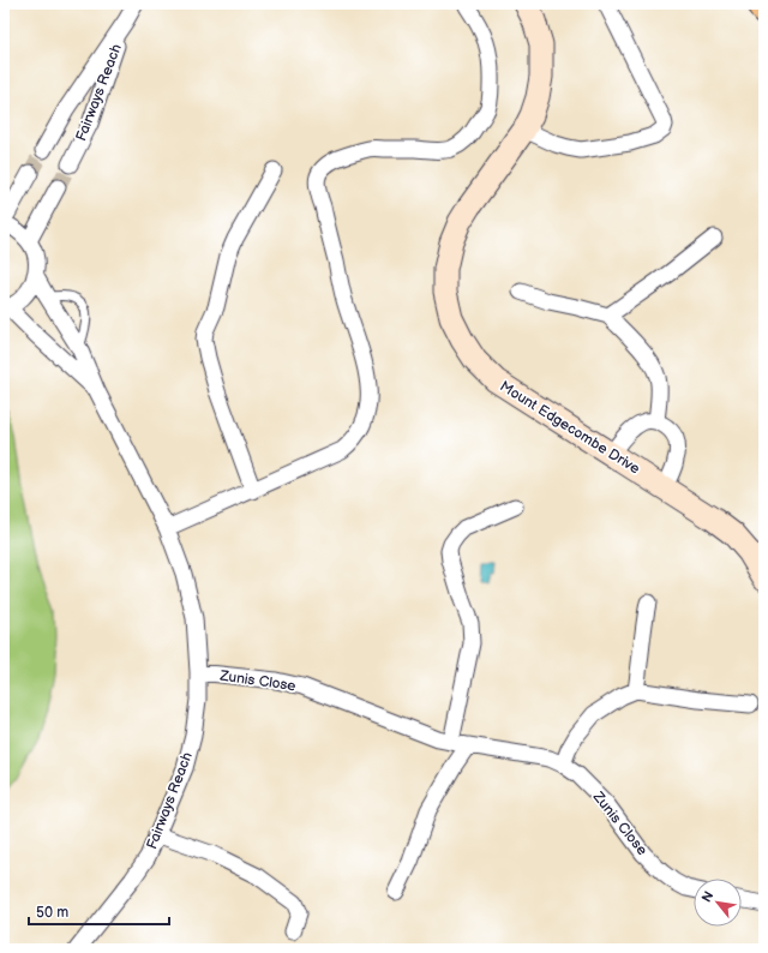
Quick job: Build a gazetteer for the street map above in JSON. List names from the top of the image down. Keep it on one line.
{"streets":{"street":["Fairways Reach","Mount Edgecombe Drive","Zunis Close"]},"crossings":[["Fairways Reach","Zunis Close"]],"scale_bar":"50 m","north":"top left"}
